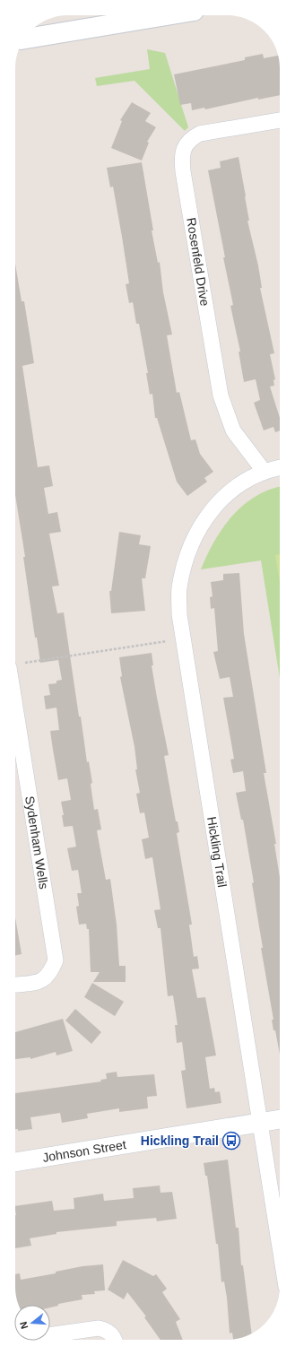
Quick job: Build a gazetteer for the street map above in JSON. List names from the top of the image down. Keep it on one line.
{"streets":{"street":["Rosenfeld Drive","Sydenham Wells","Hickling Trail","Johnson Street"]},"crossings":[["Rosenfeld Drive","Hickling Trail"],["Hickling Trail","Johnson Street"]],"places":{"bus stop":["Hickling Trail"]},"north":"left"}
